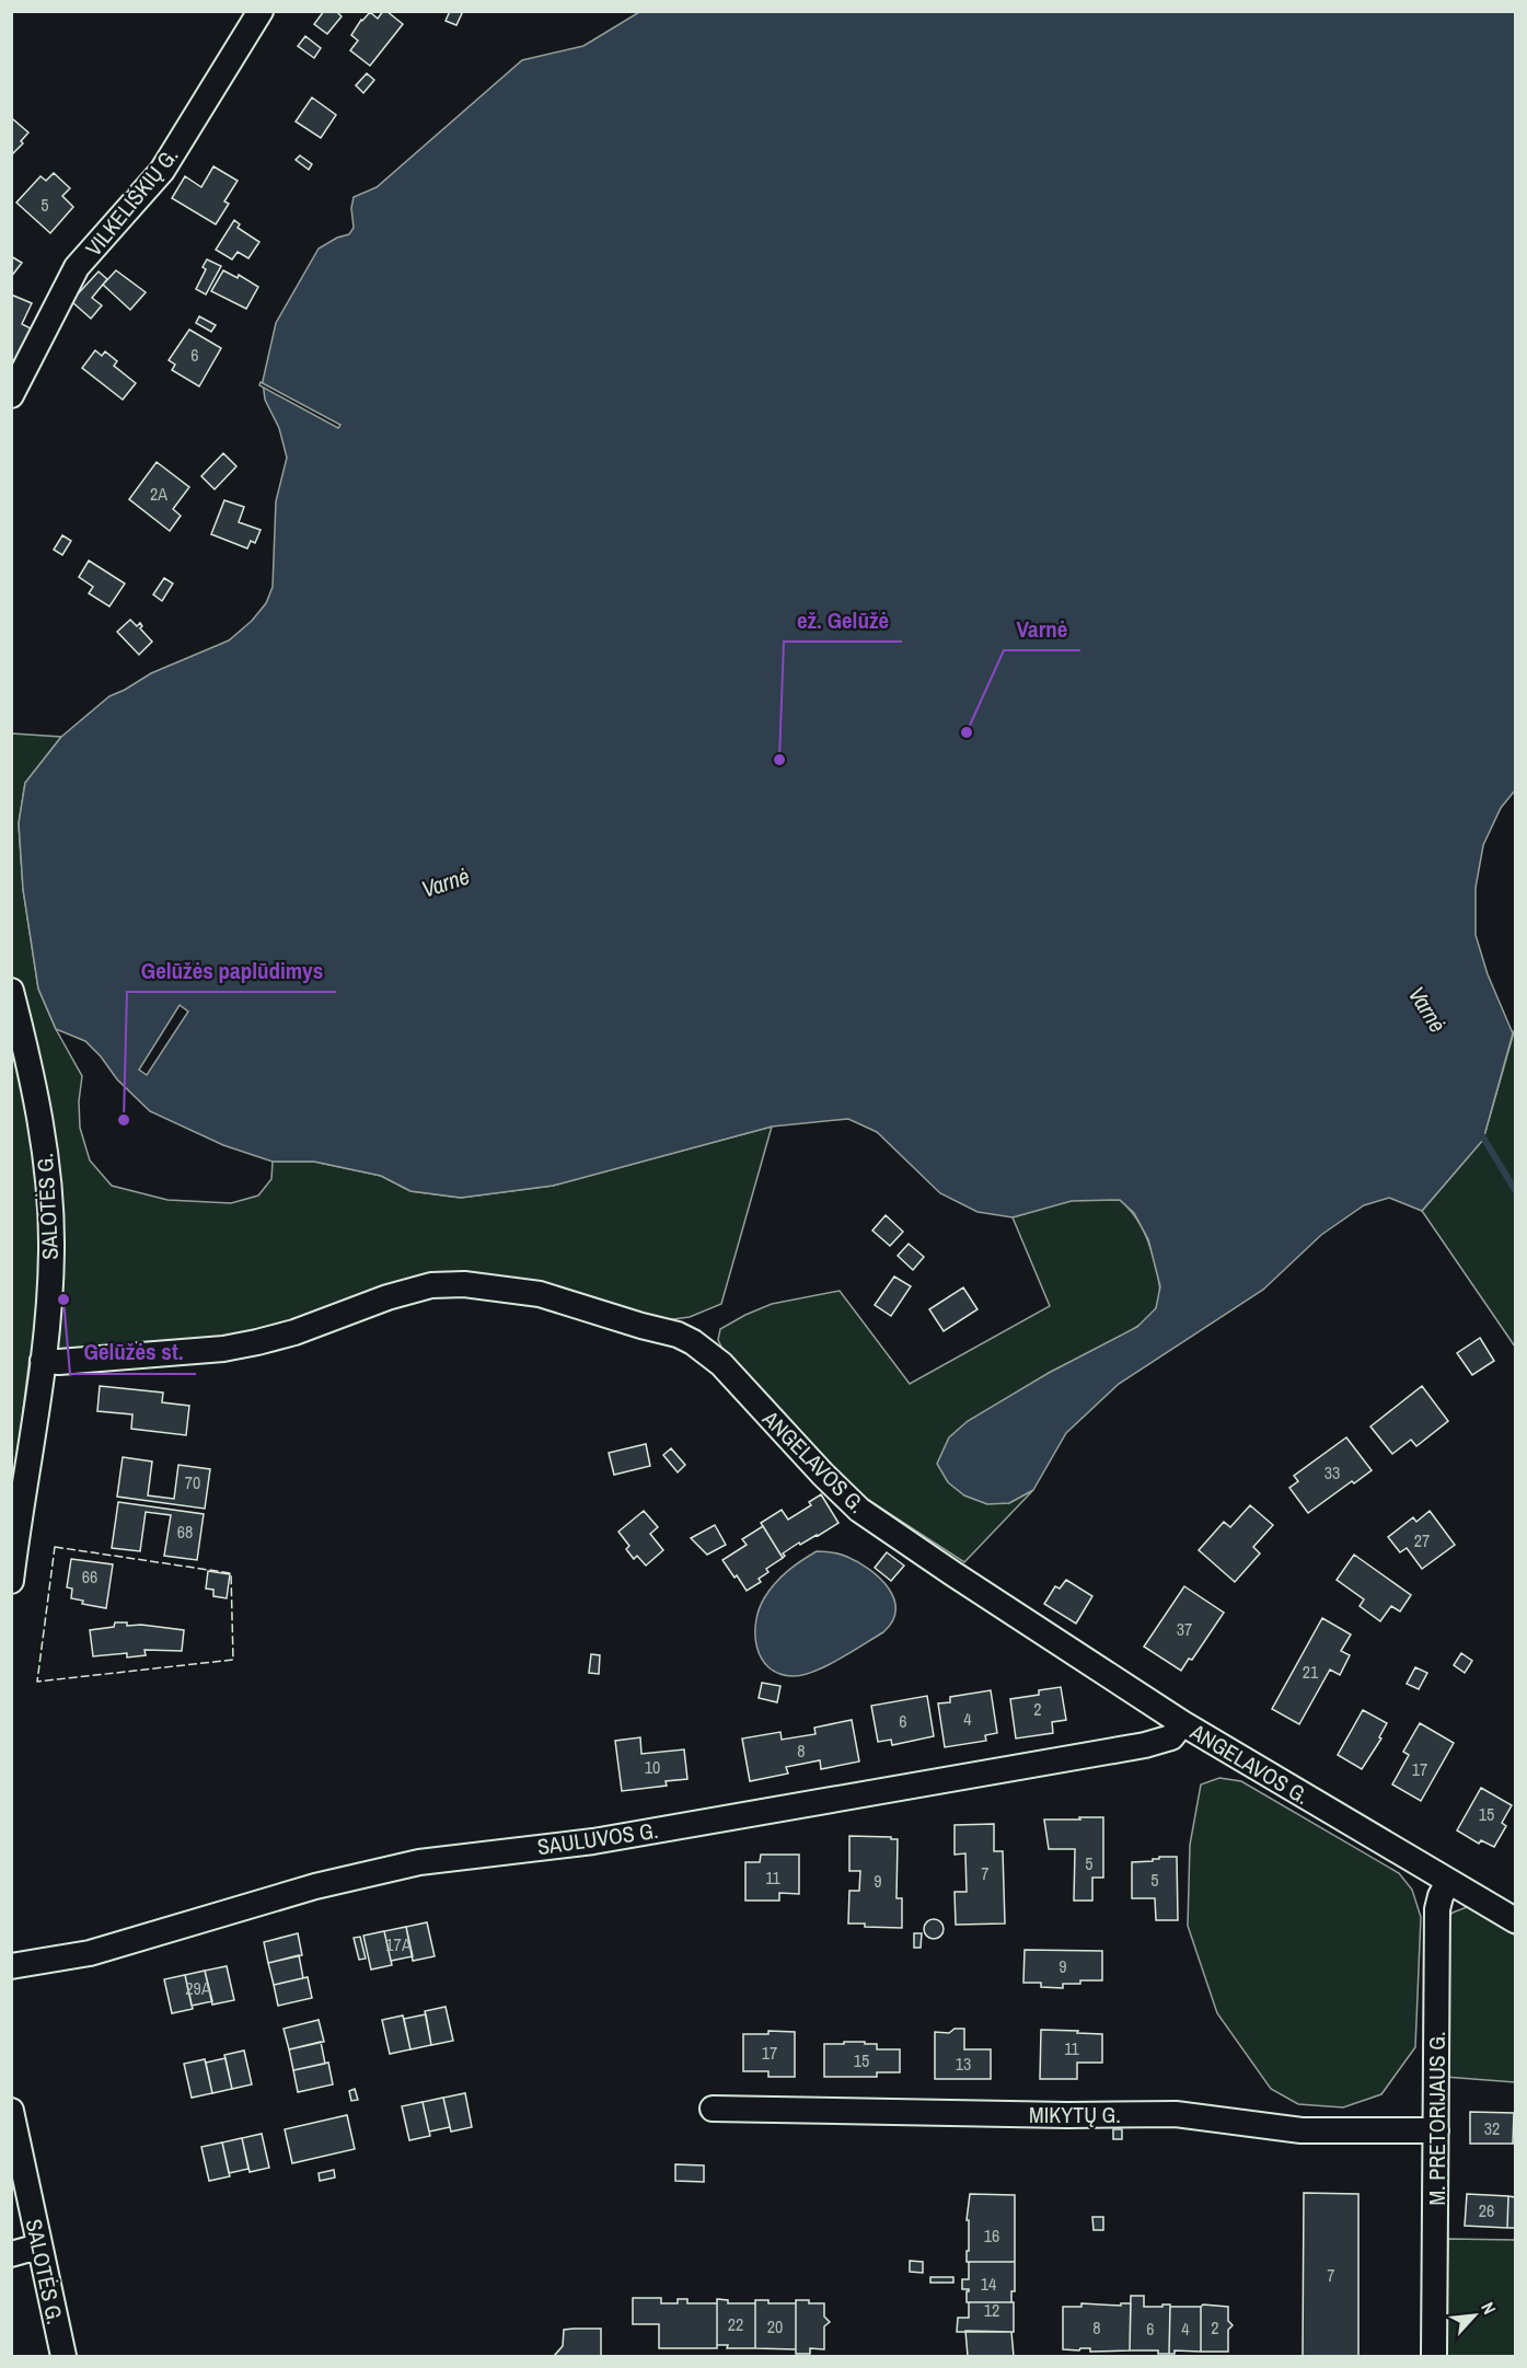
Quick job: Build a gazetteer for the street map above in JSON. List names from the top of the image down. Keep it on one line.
{"streets":{"street":["VILKELIŠKIŲ G.","SALOTĖS G.","ANGELAVOS G.","SAULUVOS G.","MIKYTŲ G.","M. PRETORIJAUS G."]},"crossings":[["SALOTĖS G.","ANGELAVOS G."],["ANGELAVOS G.","SAULUVOS G."],["ANGELAVOS G.","M. PRETORIJAUS G."],["MIKYTŲ G.","M. PRETORIJAUS G."]],"water":["Varnė"],"places":["Varnė","ež. Gelūžė","Gelūžės paplūdimys","Gelūžės st."],"house_numbers":["5","6","2A","33","70","68","27","66","37","21","2","4","6","8","10","17","15","5","7","11","5","9","17A","9","29A","11","17","15","13","32","26","16","7","14","12","22","20","8","2","6","4"],"north":"top right"}
